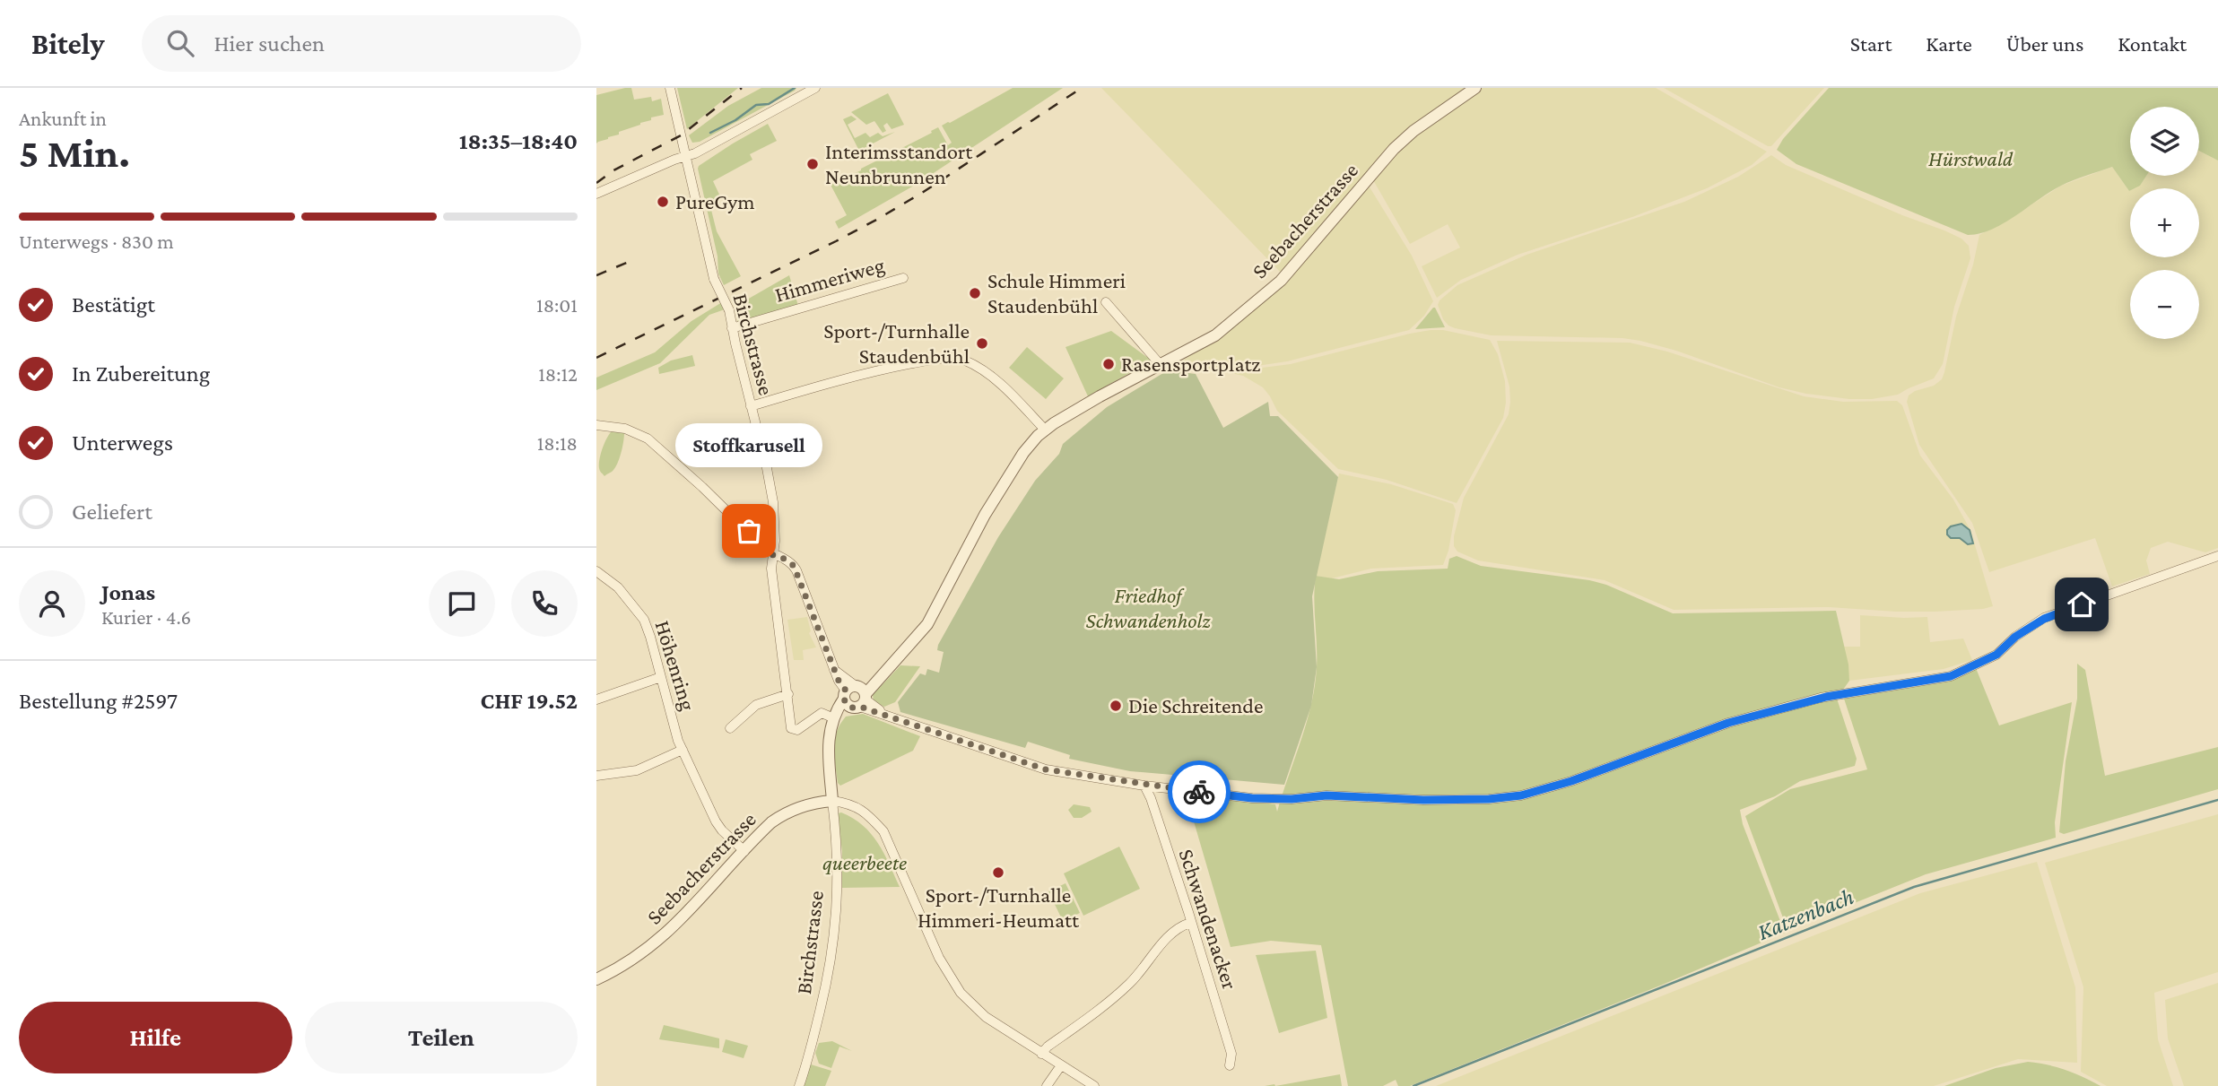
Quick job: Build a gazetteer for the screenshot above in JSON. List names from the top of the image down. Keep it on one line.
{"streets":{"street":["Seebacherstrasse","Himmeriweg","Birchstrasse","Höhenring","Schwandenacker"]},"crossings":[["Seebacherstrasse","Birchstrasse"],["Seebacherstrasse","Höhenring"],["Himmeriweg","Birchstrasse"]],"water":["Katzenbach"],"parks":["Hürstwald","Friedhof Schwandenholz","queerbeete"],"places":["Interimsstandort Neunbrunnen","PureGym","Schule Himmeri Staudenbühl","Sport-/Turnhalle Staudenbühl","Rasensportplatz","Stoffkarusell","Die Schreitende","Sport-/Turnhalle Himmeri-Heumatt"],"page":{"header":"Bitely","search":"Hier suchen","nav":["Start","Karte","Über uns","Kontakt"],"heading":["5 Min.","Ankunft in","18:35–18:40"],"panel":["Jonas","Kurier · 4.6","Bestellung #2597","CHF 19.52"],"map_buttons":["+","−"],"bar":"Unterwegs · 830 m","list":[["Bestätigt","18:01"],["In Zubereitung","18:12"],["Unterwegs","18:18"],"Geliefert"],"bubble":"Stoffkarusell","buttons":["Hilfe","Teilen"]}}
